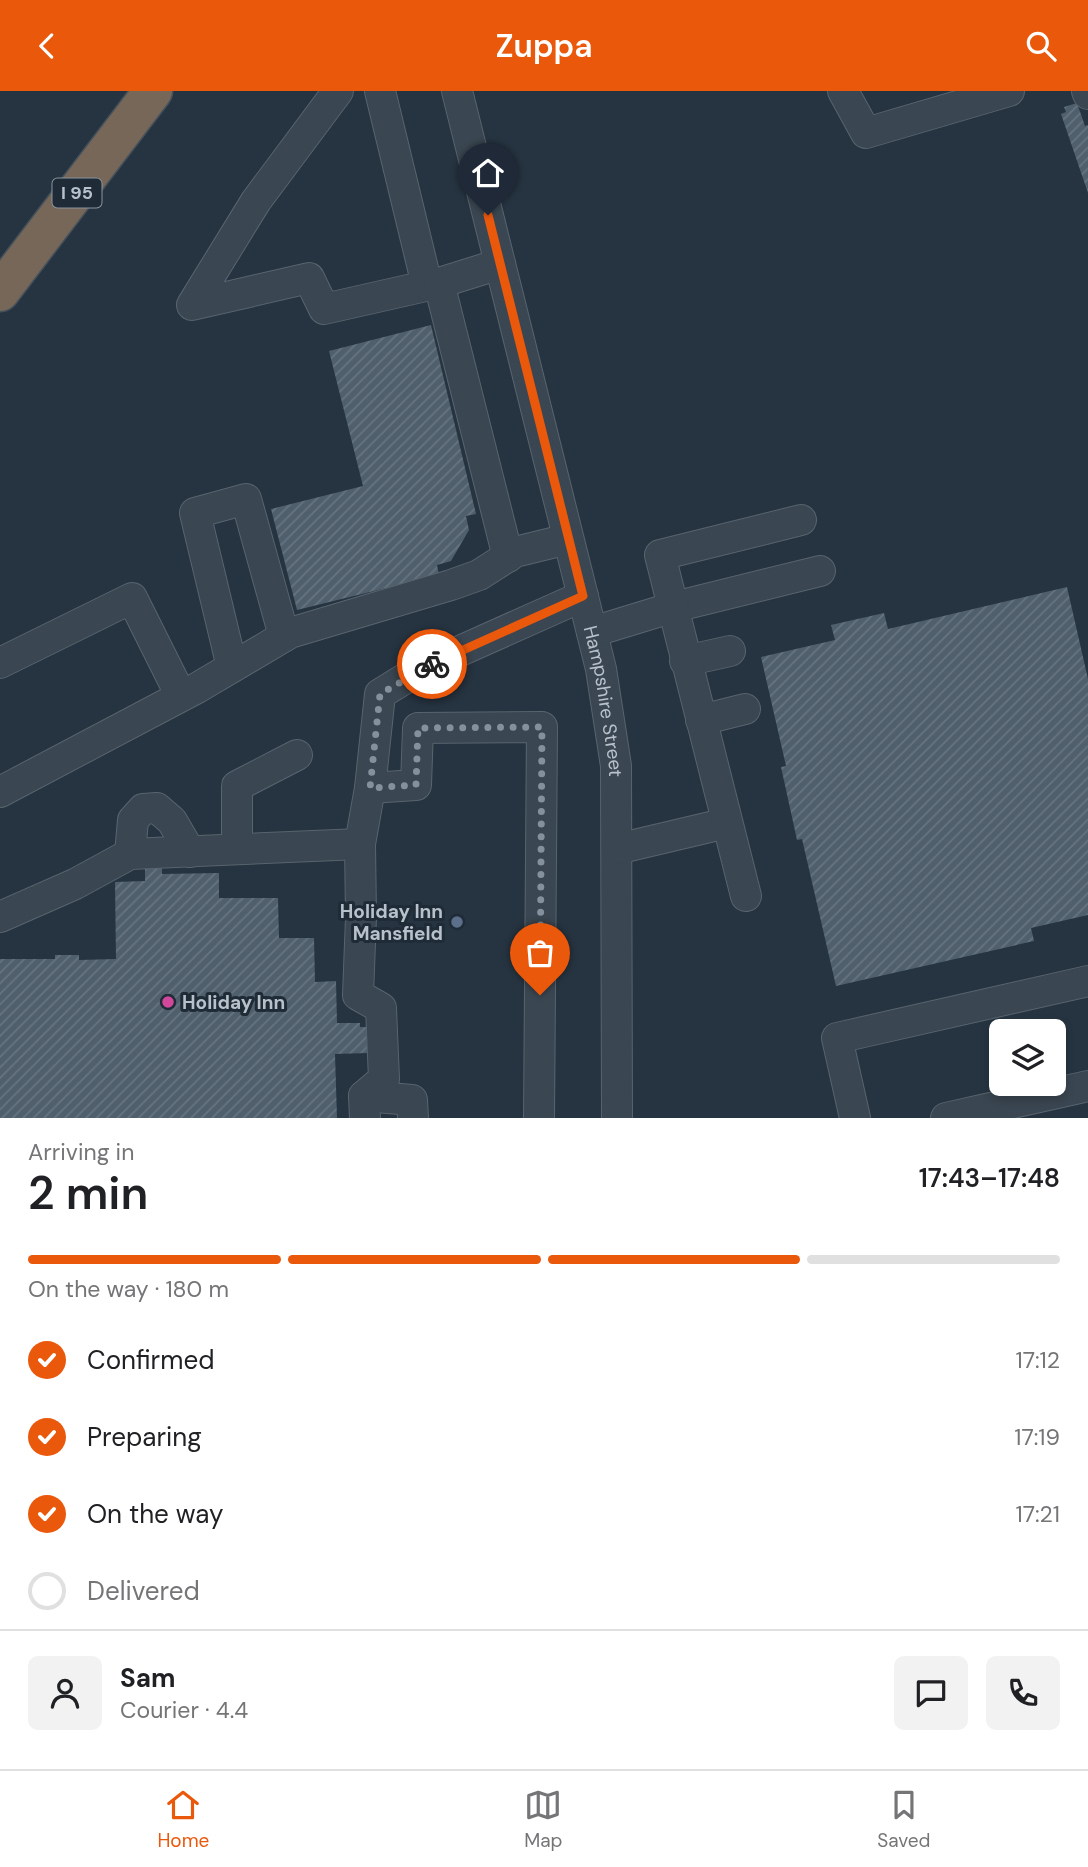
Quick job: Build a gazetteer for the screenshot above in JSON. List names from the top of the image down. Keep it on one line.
{"streets":{"highway":["I 95"],"street":["Hampshire Street"]},"places":["Holiday Inn Mansfield","Holiday Inn"],"page":{"header":"Zuppa","heading":["2 min","Arriving in","17:43–17:48"],"panel":["Sam","Courier · 4.4"],"bar":"On the way · 180 m","list":[["Confirmed","17:12"],["Preparing","17:19"],["On the way","17:21"],"Delivered"],"tabs":["Home","Map","Saved"]}}
